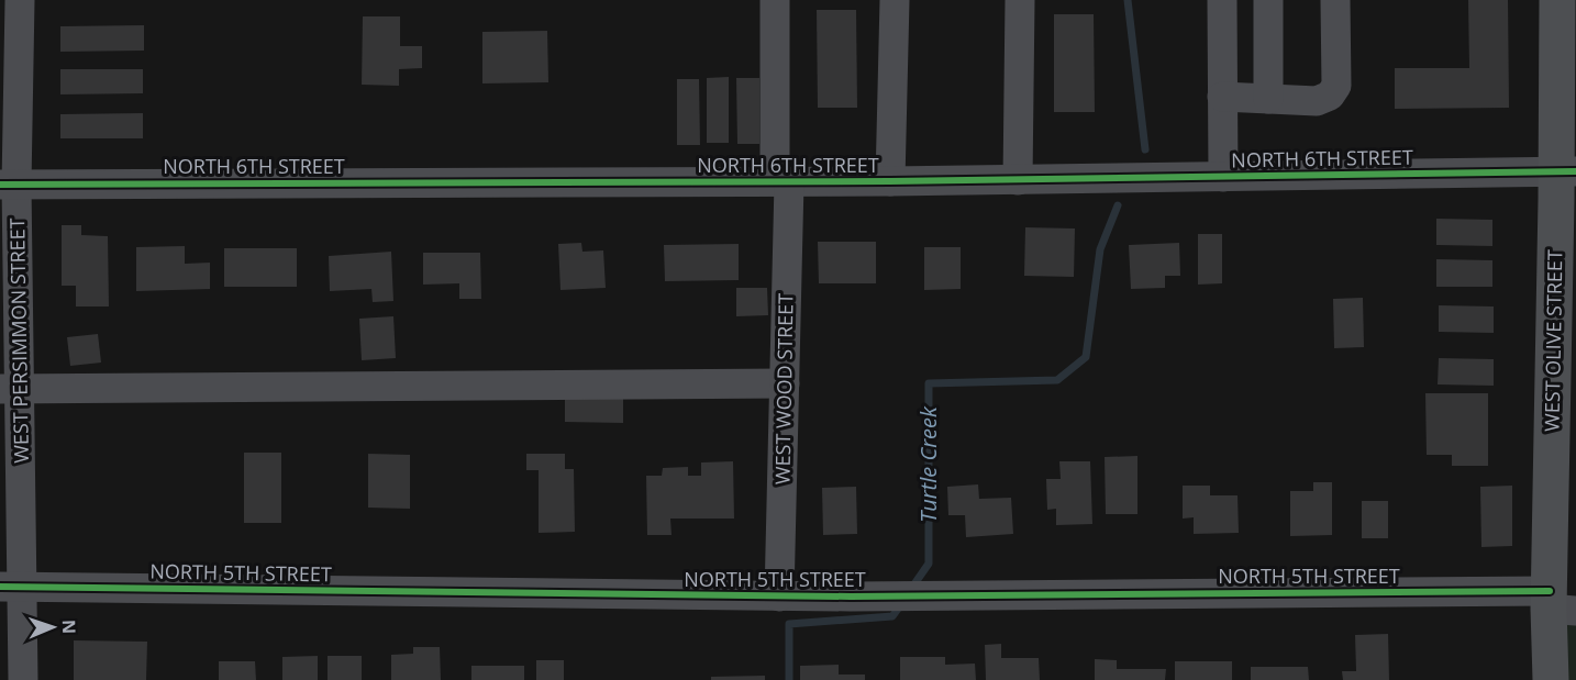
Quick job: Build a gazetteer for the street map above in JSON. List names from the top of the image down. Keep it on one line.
{"streets":{"main road":["WEST OLIVE STREET"],"street":["NORTH 6TH STREET","WEST PERSIMMON STREET","WEST WOOD STREET","NORTH 5TH STREET"]},"crossings":[["NORTH 6TH STREET","WEST PERSIMMON STREET"],["NORTH 6TH STREET","WEST OLIVE STREET"],["NORTH 6TH STREET","WEST WOOD STREET"],["WEST PERSIMMON STREET","NORTH 5TH STREET"],["WEST OLIVE STREET","NORTH 5TH STREET"],["WEST WOOD STREET","NORTH 5TH STREET"]],"water":["Turtle Creek"],"north":"right"}
